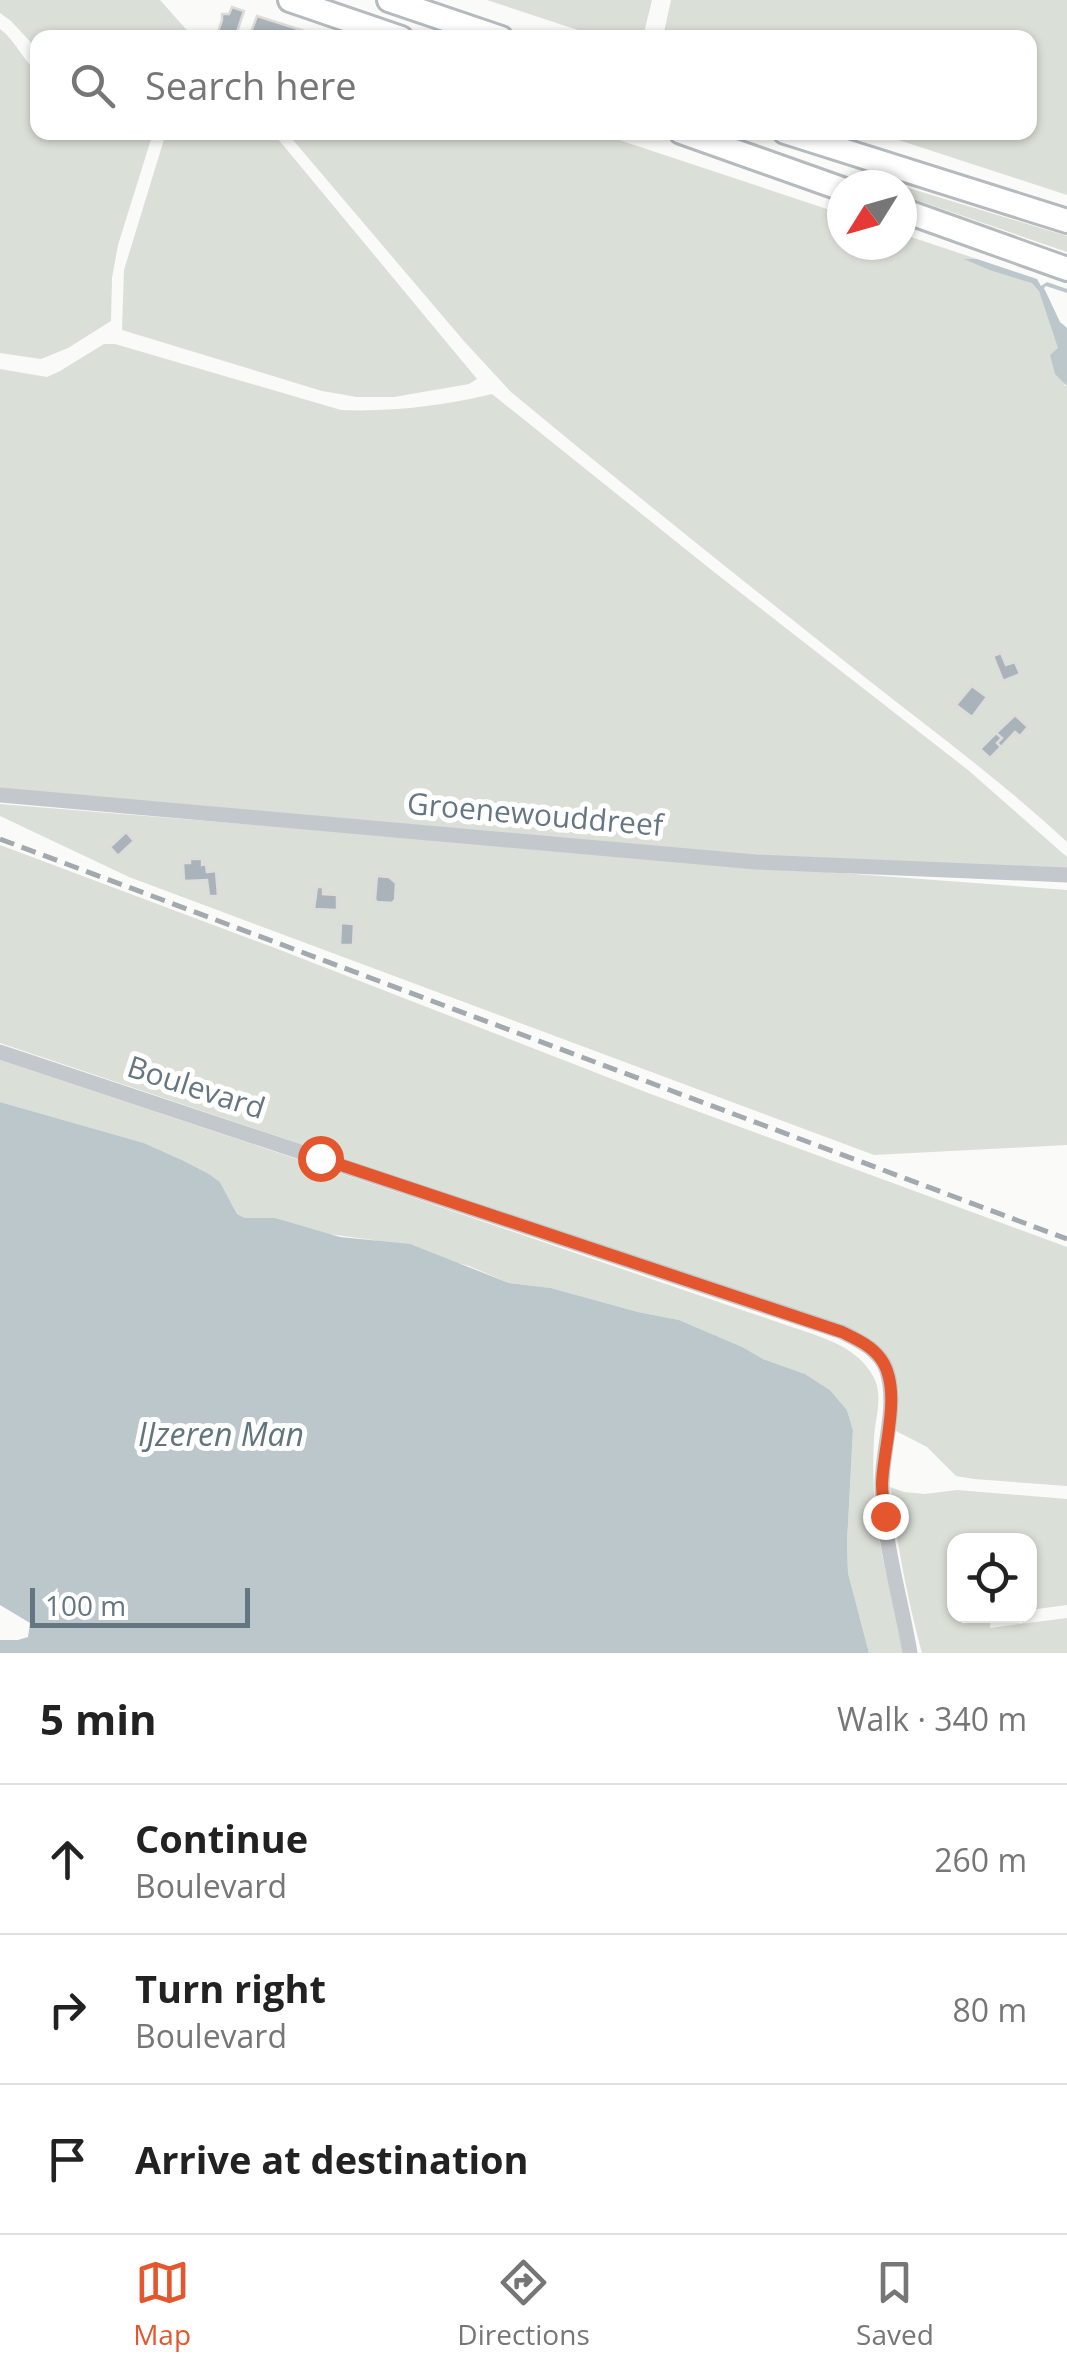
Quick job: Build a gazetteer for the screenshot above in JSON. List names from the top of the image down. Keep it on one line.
{"streets":{"street":["Groenewouddreef","Boulevard"]},"water":["IJzeren Man"],"scale_bar":"100 m","north":"bottom left","page":{"search":"Search here","scale":"100 m","heading":["5 min","Walk · 340 m"],"list":[["Continue","Boulevard","260 m"],["Turn right","Boulevard","80 m"],"Arrive at destination"],"nav":["Map","Directions","Saved"]}}
